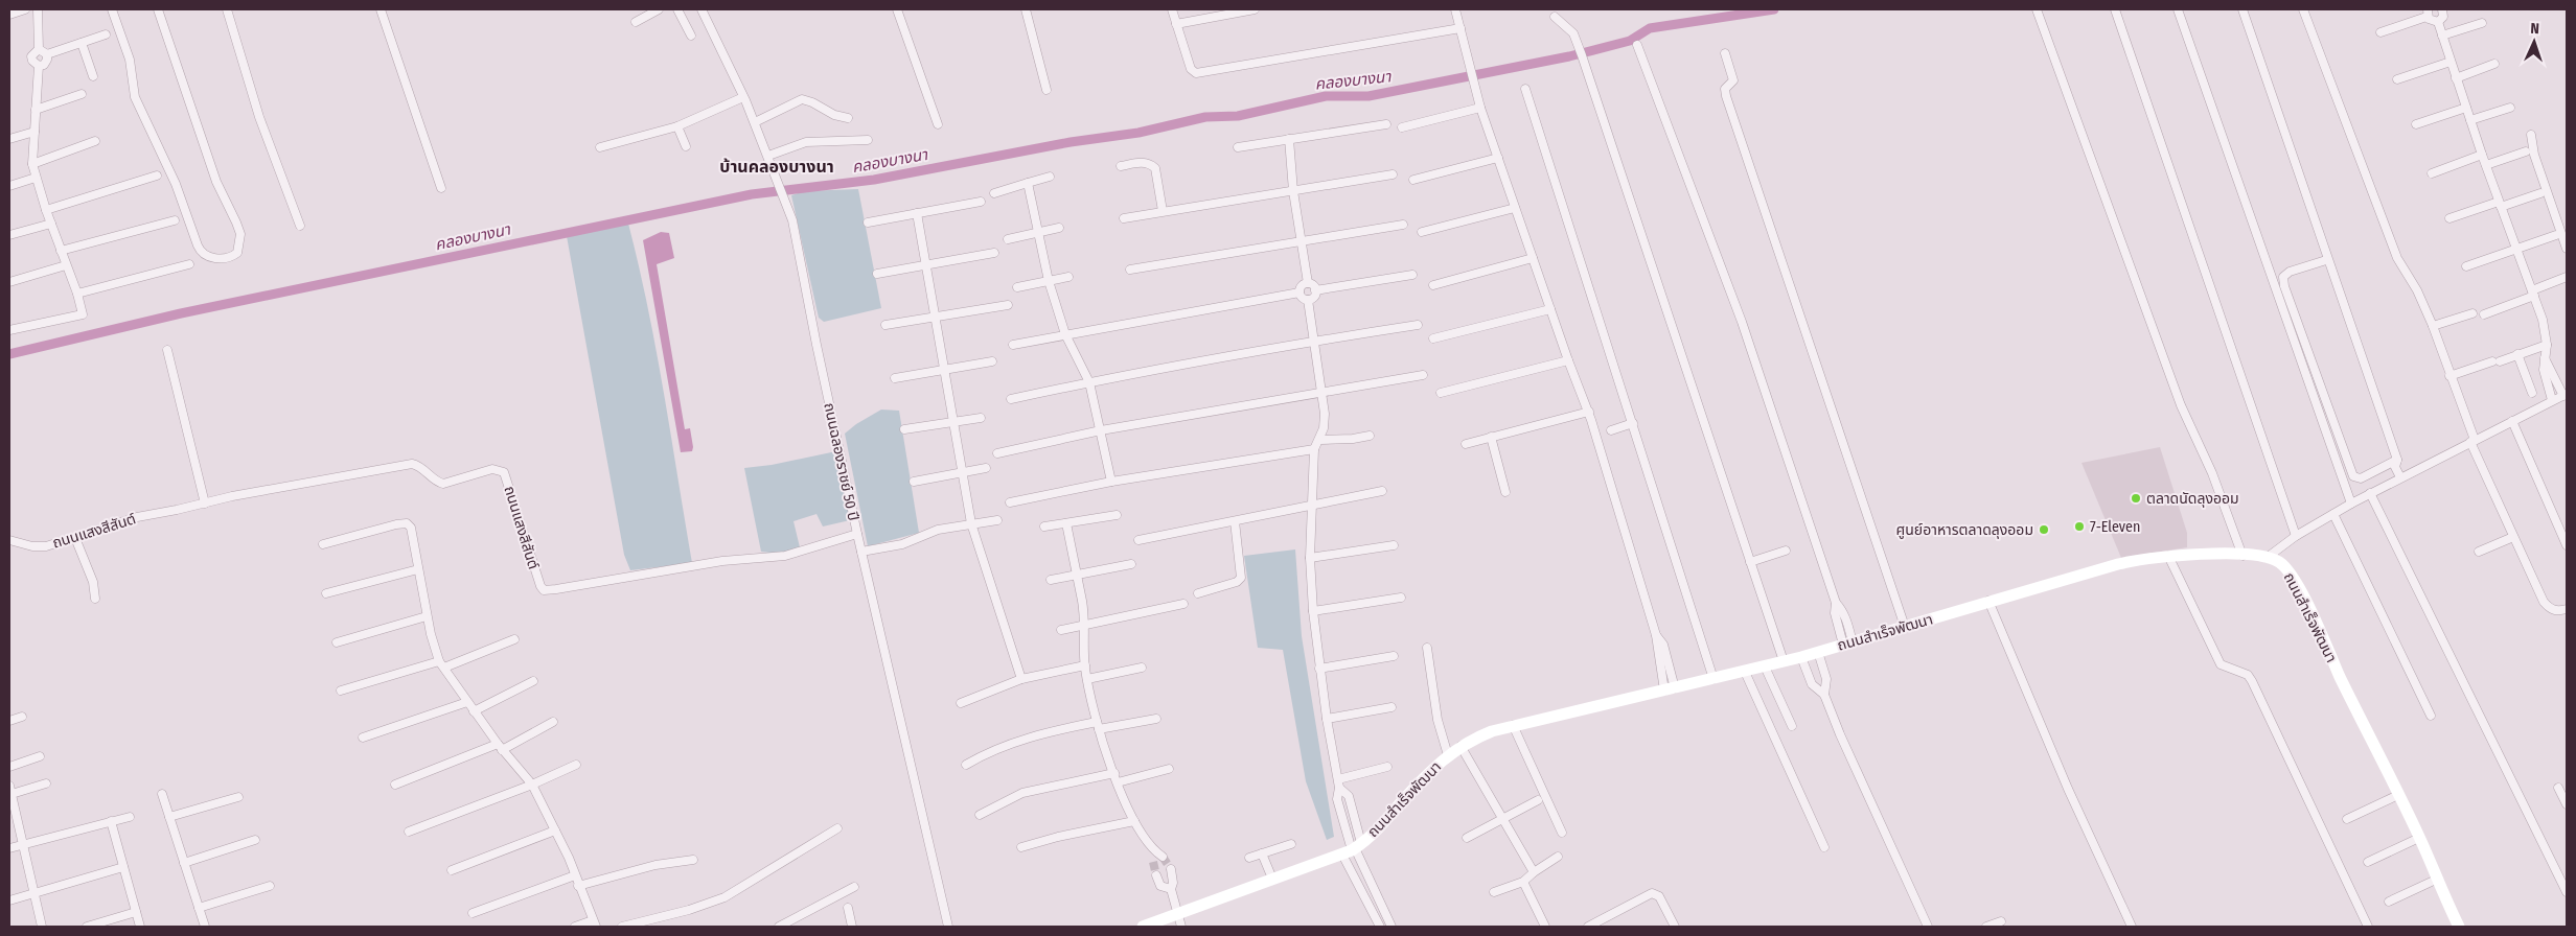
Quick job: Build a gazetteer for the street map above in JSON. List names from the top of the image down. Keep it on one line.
{"streets":{"street":["ถนนฉลองราชย์ 50 ปี","ถนนแสงสีสันต์","ถนนสำเร็จพัฒนา"]},"crossings":[["ถนนฉลองราชย์ 50 ปี","ถนนแสงสีสันต์"]],"districts":["บ้านคลองบางนา"],"water":["คลองบางนา"],"places":["ตลาดนัดลุงออม","7-Eleven","ศูนย์อาหารตลาดลุงออม"],"north":"top"}
